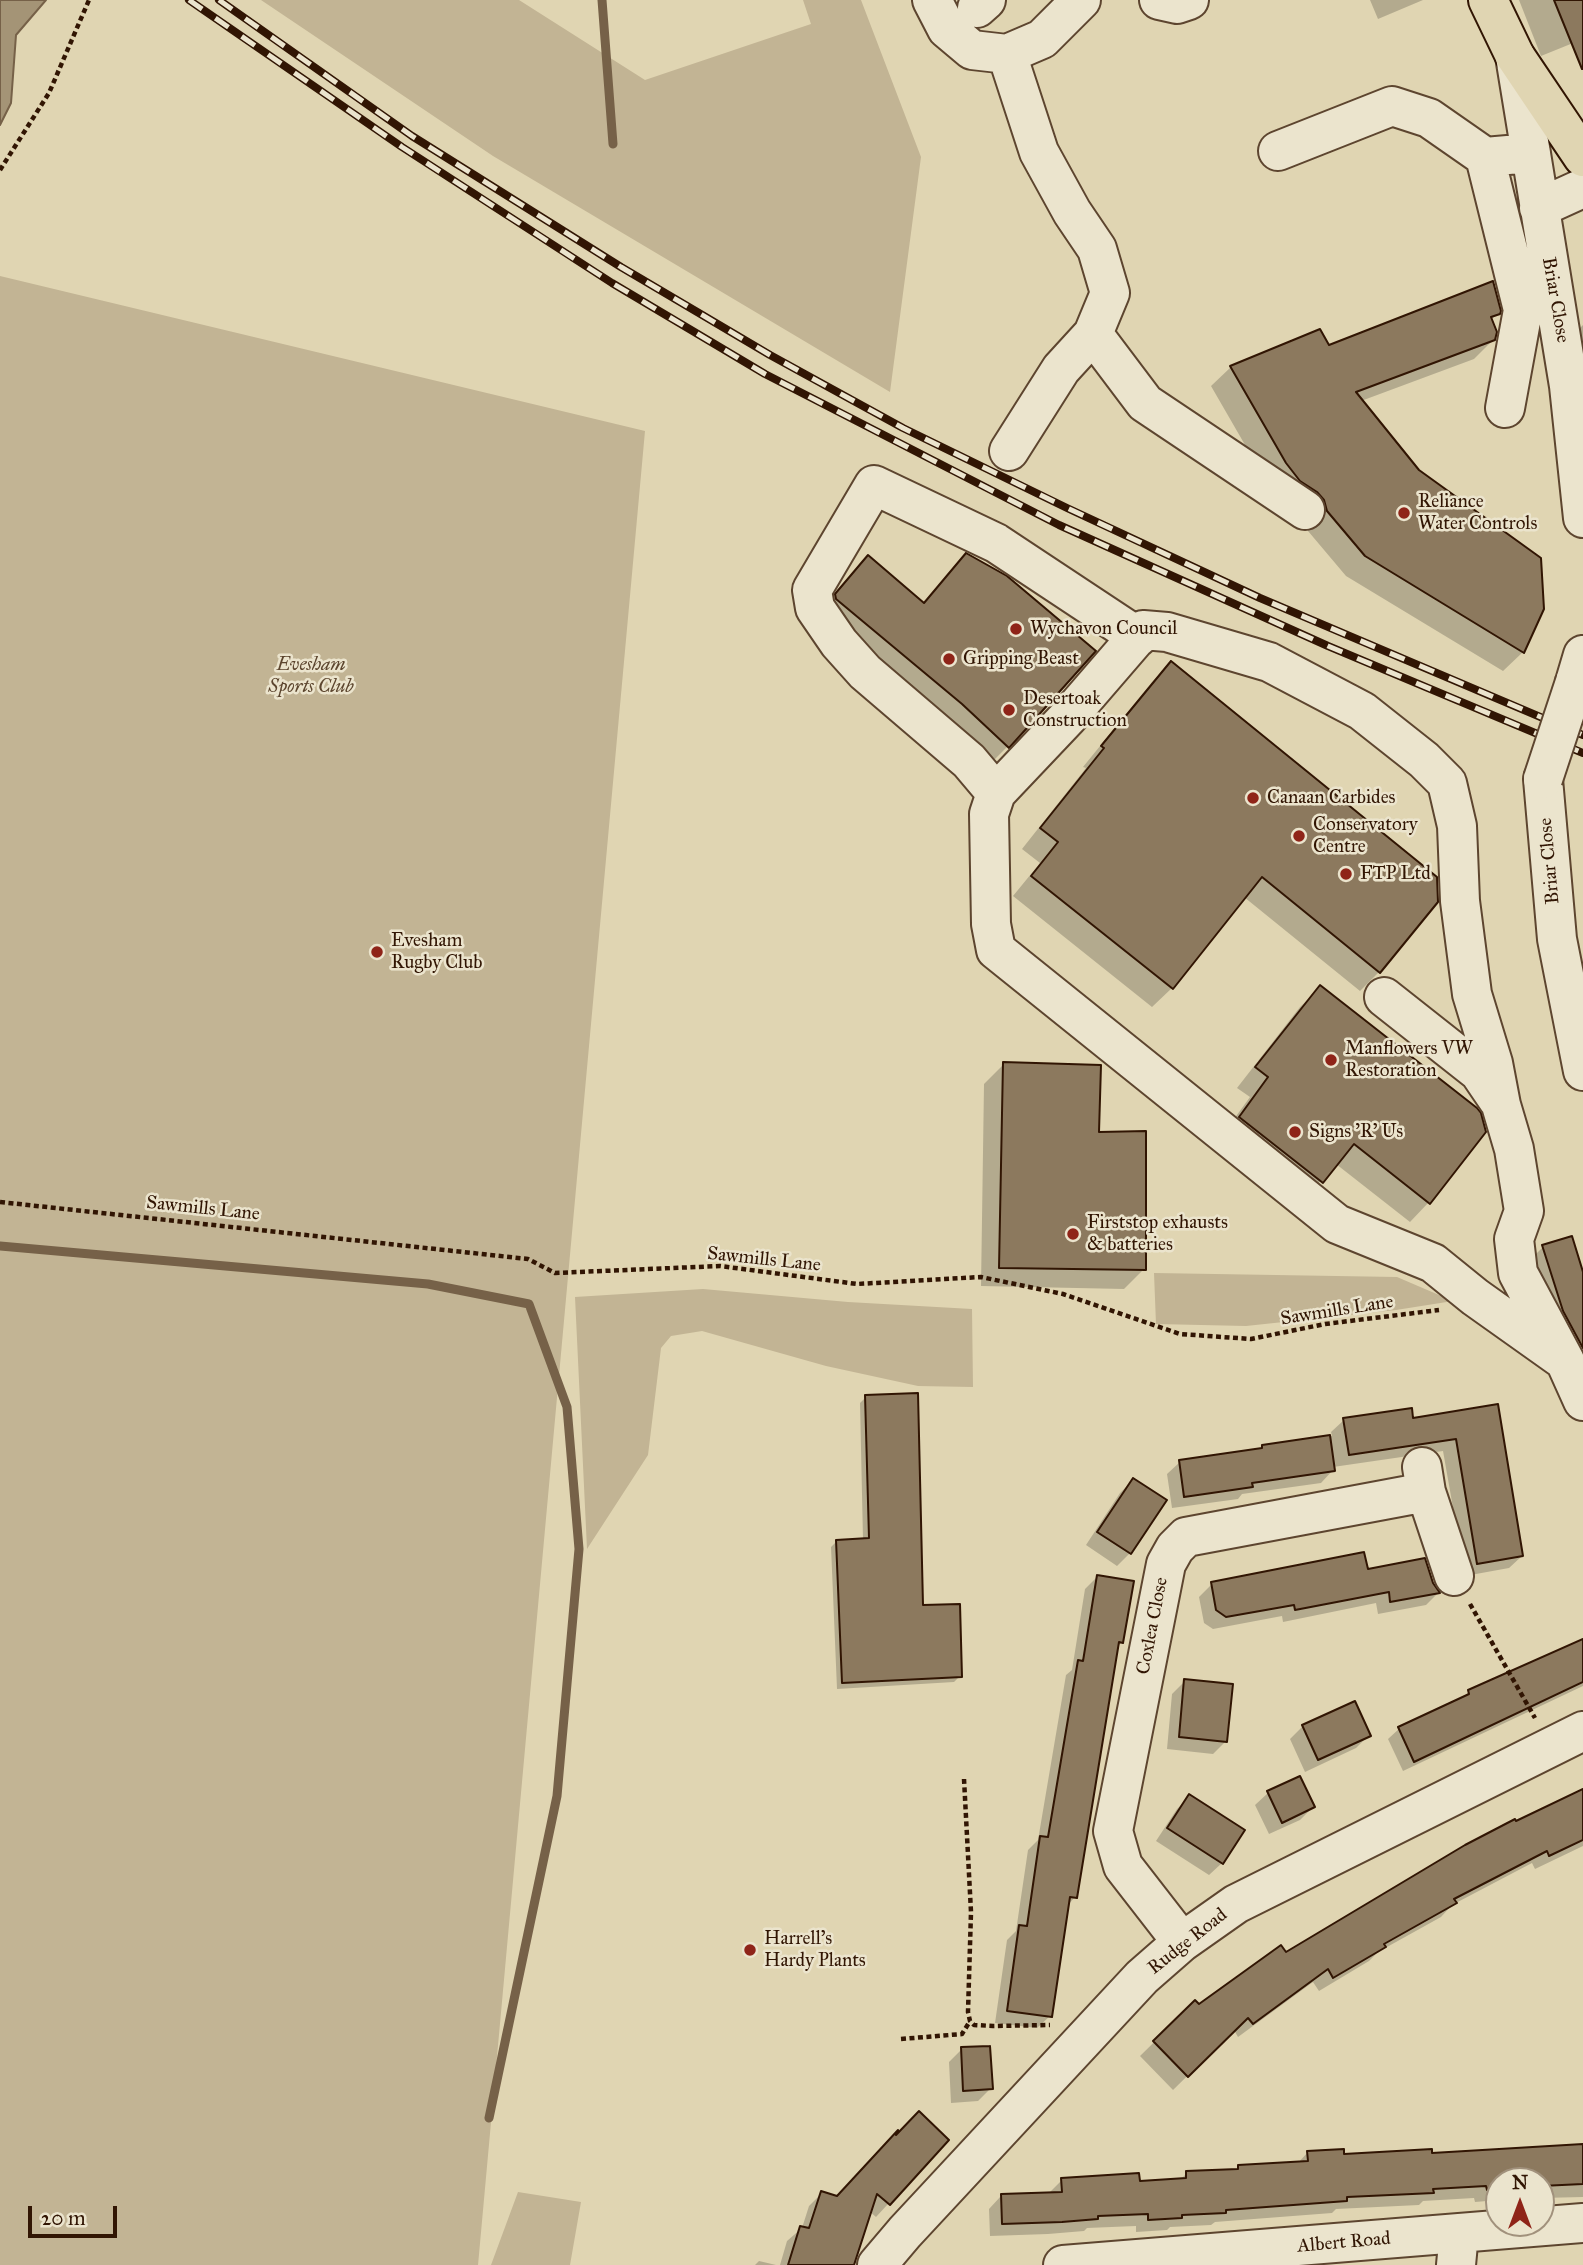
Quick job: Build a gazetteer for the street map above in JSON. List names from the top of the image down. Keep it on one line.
{"streets":{"street":["Briar Close","Coxlea Close","Rudge Road","Albert Road"],"path":["Sawmills Lane"]},"crossings":[["Coxlea Close","Rudge Road"]],"parks":["Evesham Sports Club"],"places":["Reliance Water Controls","Wychavon Council","Gripping Beast","Desertoak Construction","Canaan Carbides","Conservatory Centre","FTP Ltd","Evesham Rugby Club","Manflowers VW Restoration","Signs 'R' Us","Firststop exhausts & batteries","Harrell's Hardy Plants"],"scale_bar":"20 m","north":"top"}
